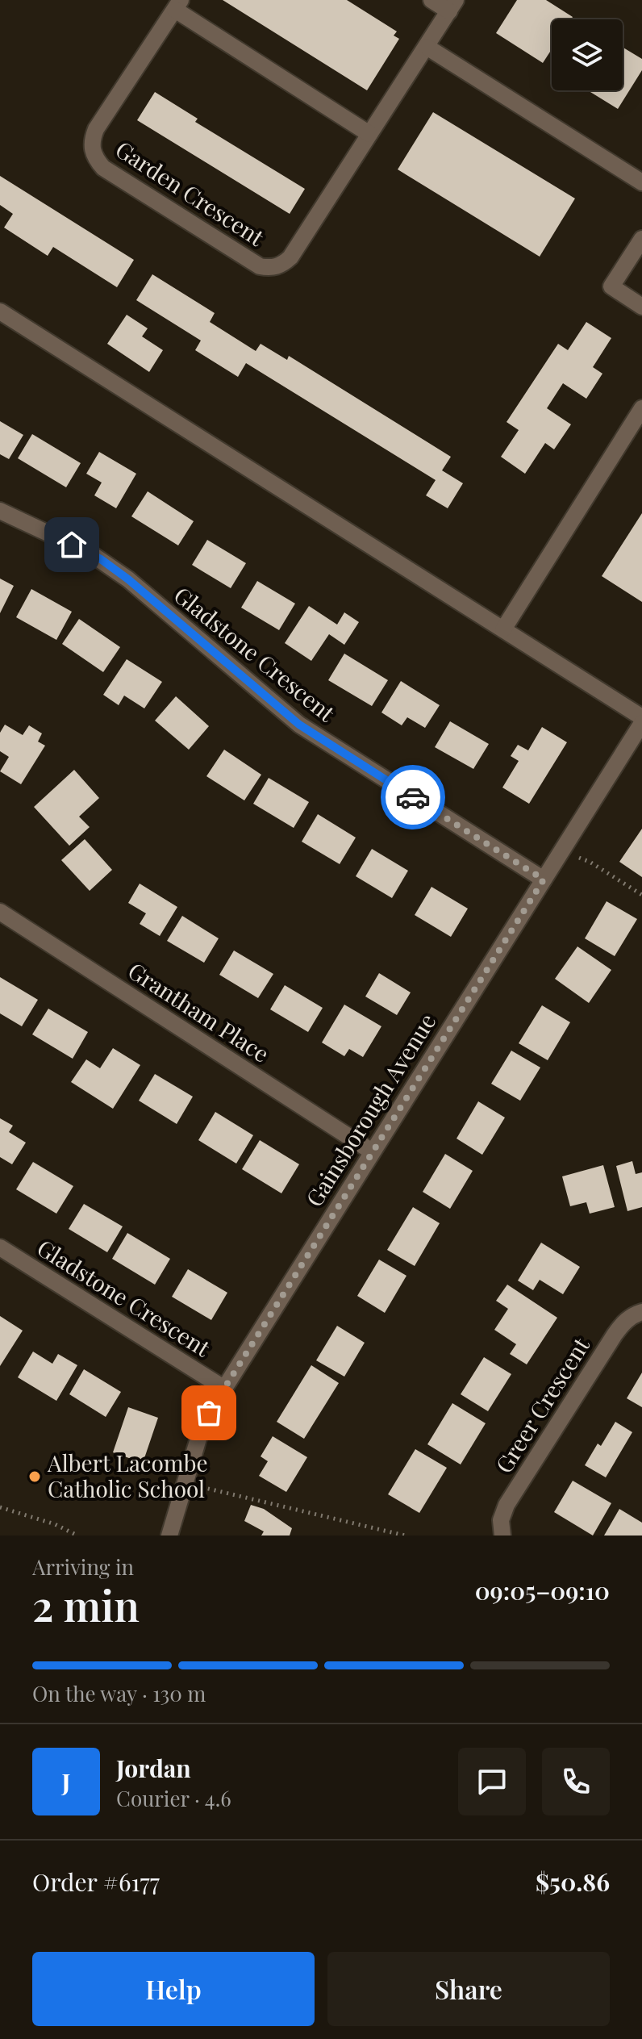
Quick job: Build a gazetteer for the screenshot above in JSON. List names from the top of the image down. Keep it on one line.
{"streets":{"street":["Garden Crescent","Gladstone Crescent","Grantham Place","Gainsborough Avenue","Greer Crescent"]},"crossings":[["Gladstone Crescent","Gainsborough Avenue"],["Grantham Place","Gainsborough Avenue"]],"places":["Albert Lacombe Catholic School"],"page":{"heading":["2 min","Arriving in","09:05–09:10"],"panel":["Jordan","Courier · 4.6","Order #6177","$50.86"],"bar":"On the way · 130 m","round":"J","buttons":["Help","Share"]}}
